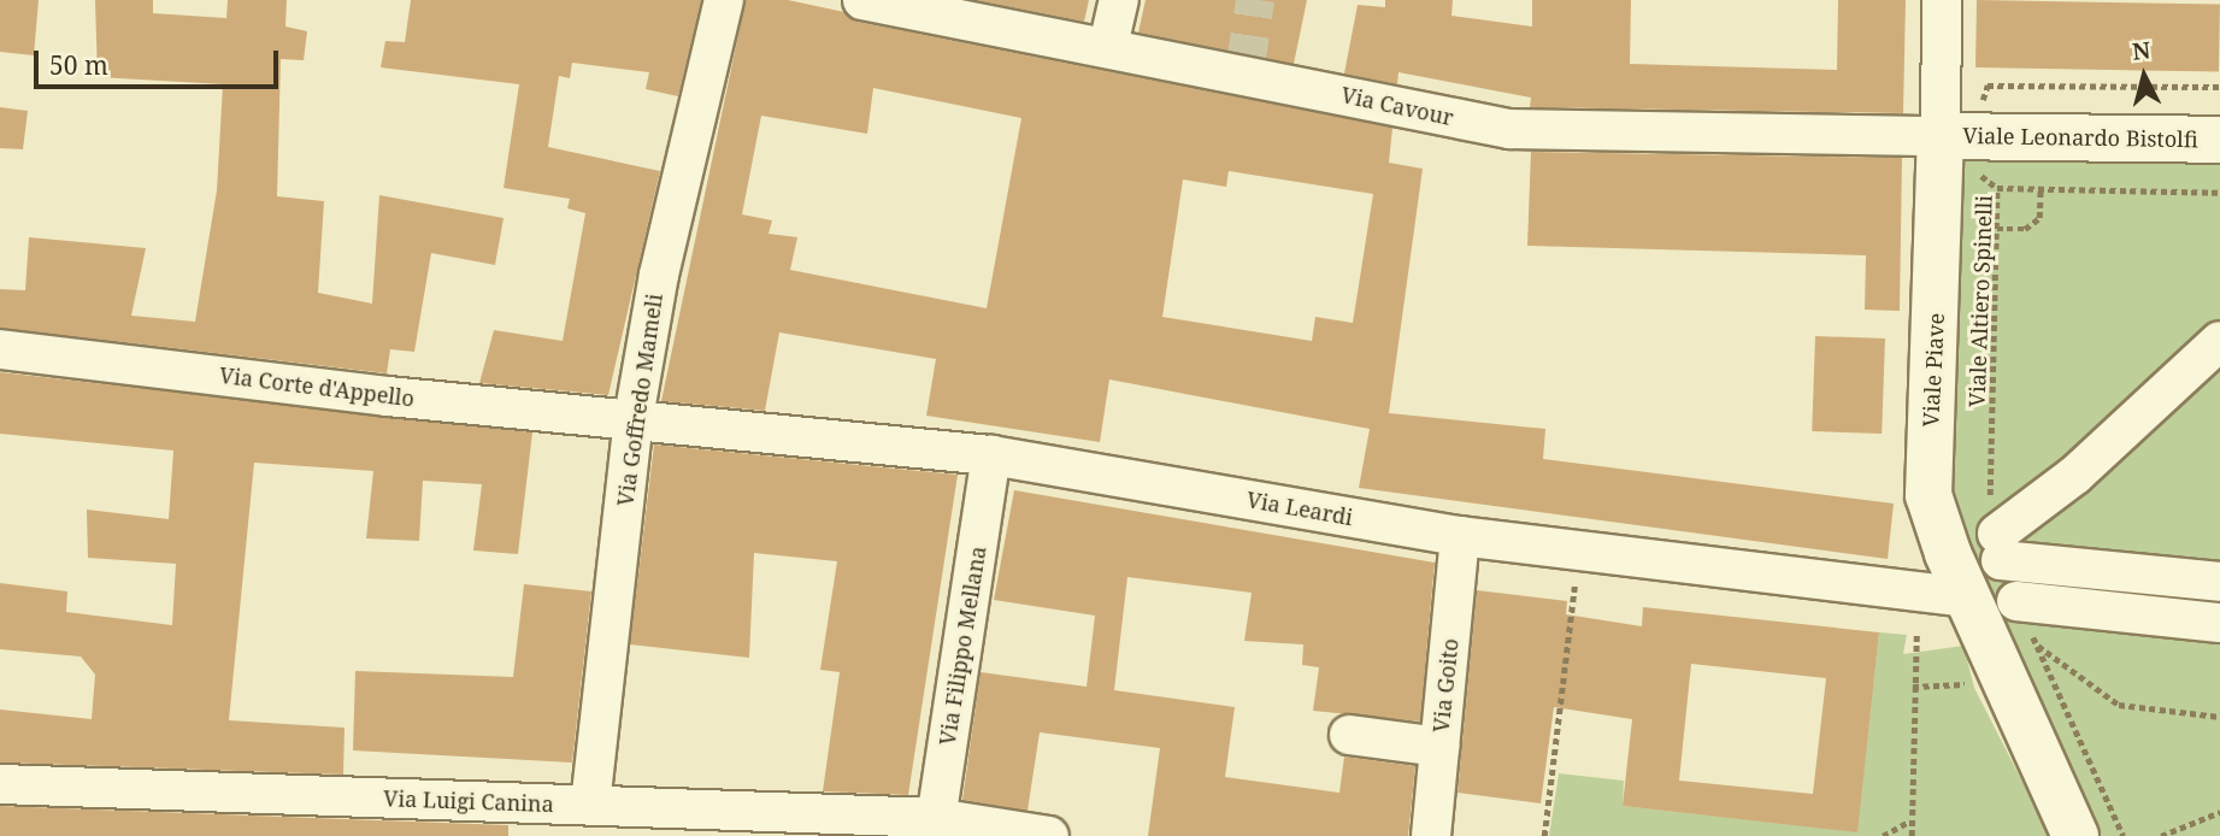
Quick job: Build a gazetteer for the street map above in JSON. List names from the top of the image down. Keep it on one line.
{"streets":{"street":["Via Cavour","Viale Leonardo Bistolfi","Viale Piave","Via Corte d'Appello","Via Goffredo Mameli","Via Leardi","Via Filippo Mellana","Via Goito","Via Luigi Canina"],"path":["Viale Altiero Spinelli"]},"crossings":[["Via Cavour","Viale Leonardo Bistolfi"],["Via Cavour","Viale Piave"],["Viale Leonardo Bistolfi","Viale Piave"],["Viale Piave","Via Leardi"],["Via Corte d'Appello","Via Goffredo Mameli"],["Via Corte d'Appello","Via Leardi"],["Via Goffredo Mameli","Via Leardi"],["Via Goffredo Mameli","Via Luigi Canina"],["Via Leardi","Via Filippo Mellana"],["Via Leardi","Via Goito"],["Via Filippo Mellana","Via Luigi Canina"]],"scale_bar":"50 m","north":"top"}
